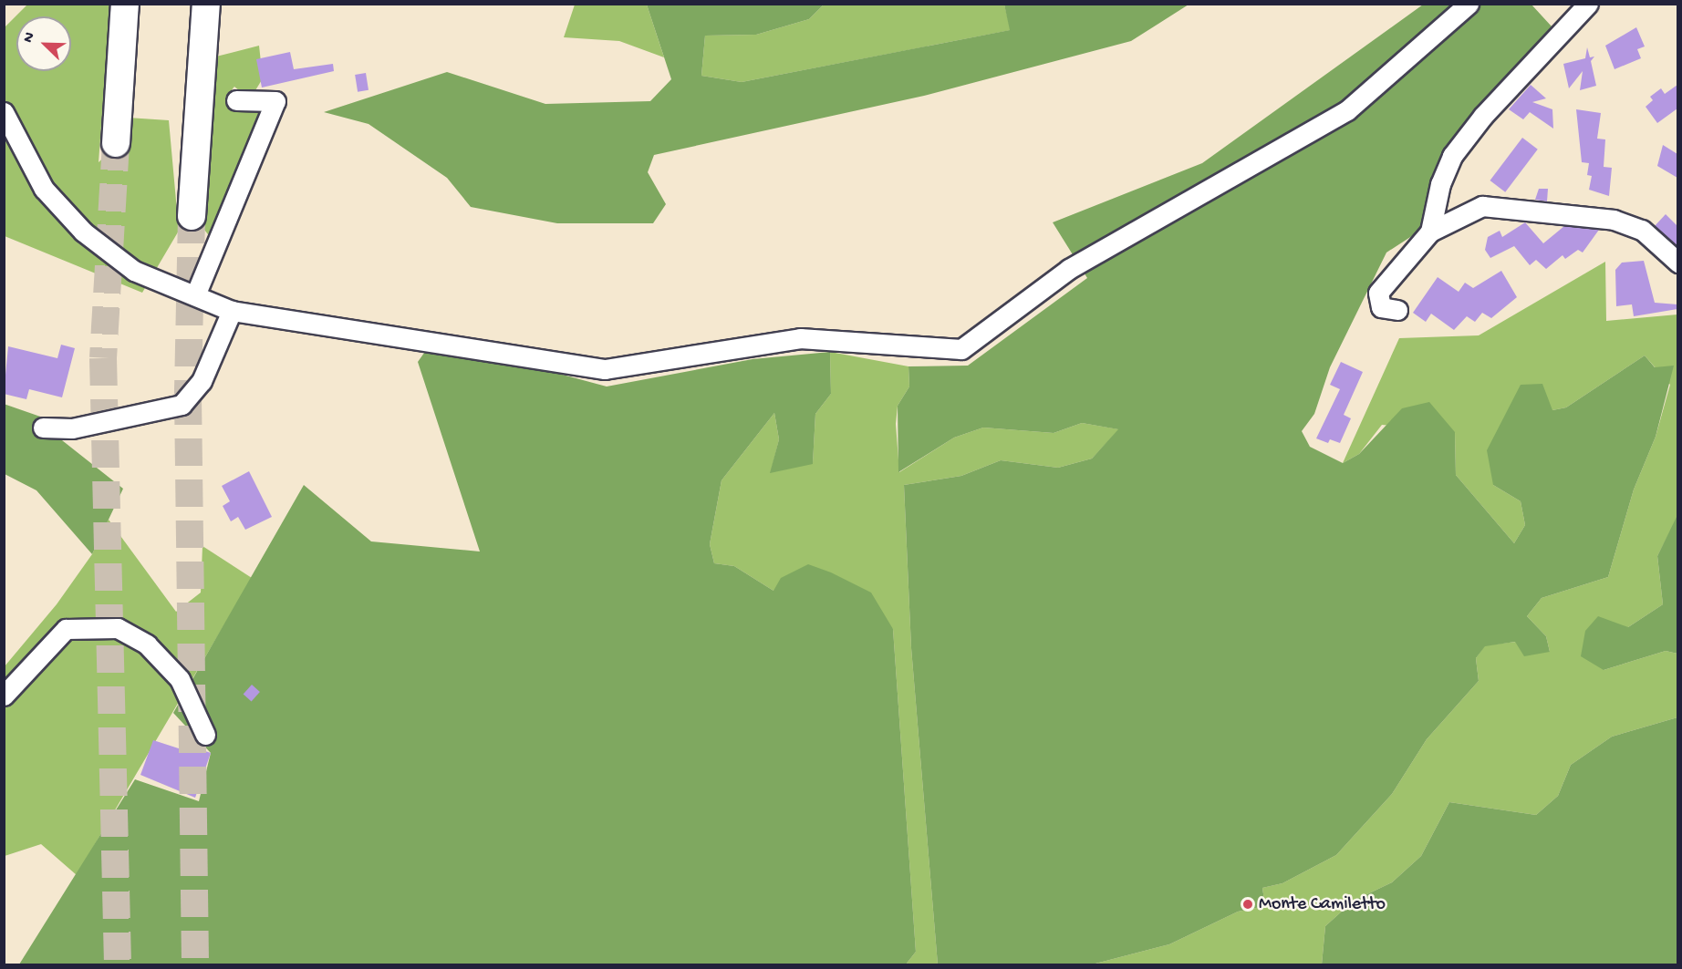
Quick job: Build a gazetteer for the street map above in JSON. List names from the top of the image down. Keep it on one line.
{"places":["Monte Camiletto"],"north":"top left"}
